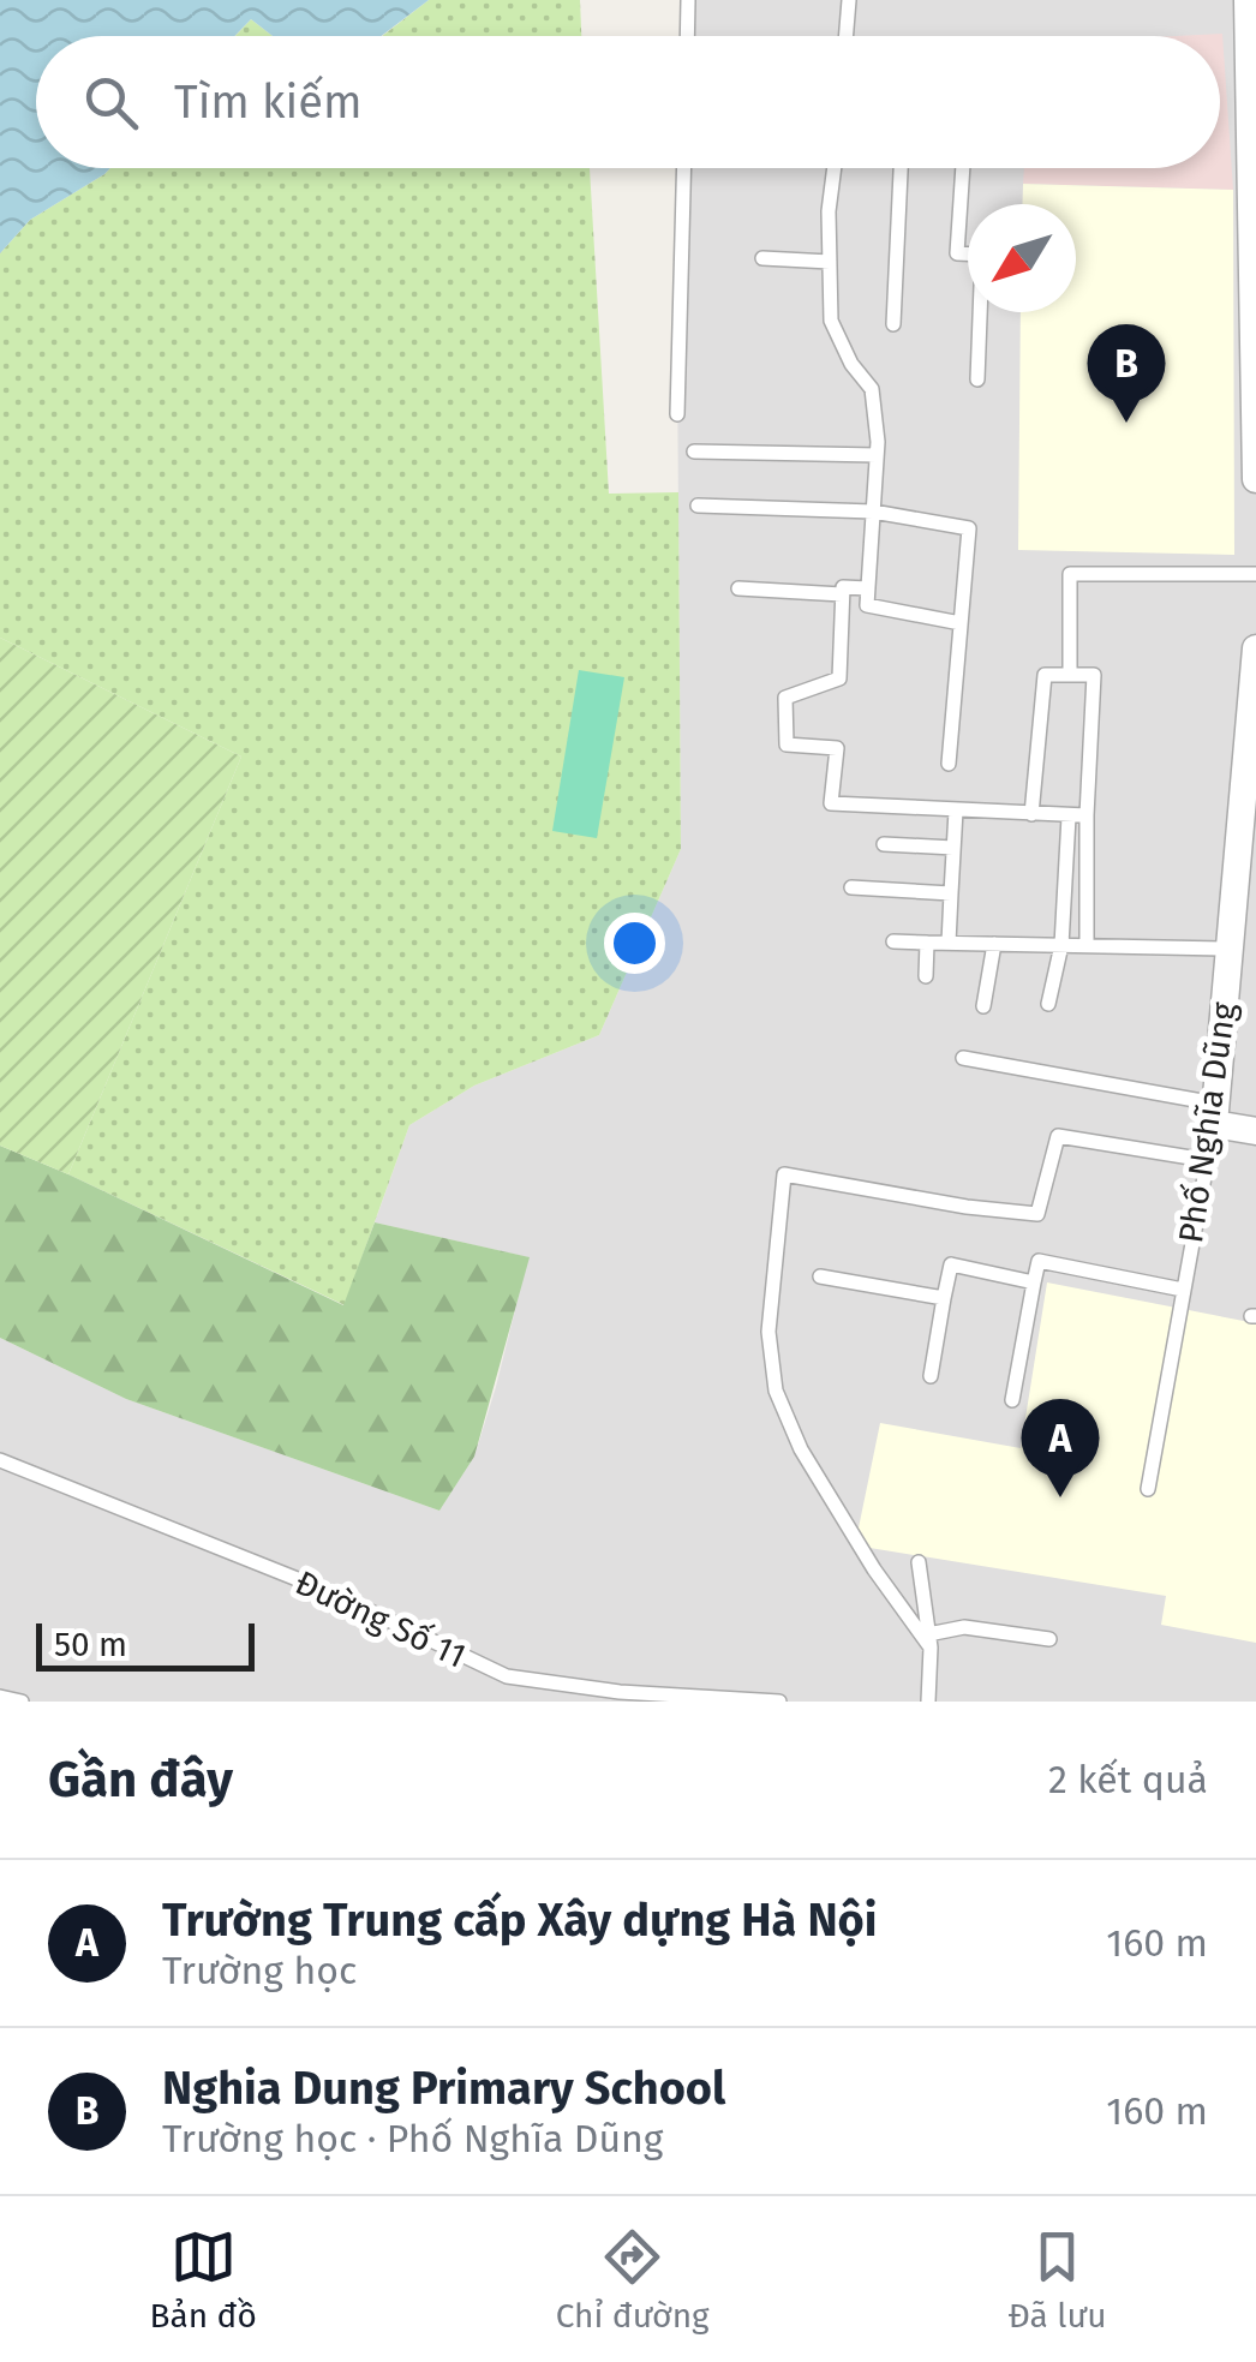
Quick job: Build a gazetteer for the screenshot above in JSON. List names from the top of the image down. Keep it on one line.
{"streets":{"street":["Phố Nghĩa Dũng"],"lane":["Đường Số 11"]},"scale_bar":"50 m","north":"bottom left","page":{"search":"Tìm kiếm","pins":["B","A"],"scale":"50 m","heading":["Gần đây","2 kết quả"],"list":[{"mark":"A","name":"Trường Trung cấp Xây dựng Hà Nội","note":"Trường học","value":"160 m"},{"mark":"B","name":"Nghia Dung Primary School","note":"Trường học · Phố Nghĩa Dũng","value":"160 m"}],"nav":["Bản đồ","Chỉ đường","Đã lưu"]}}
